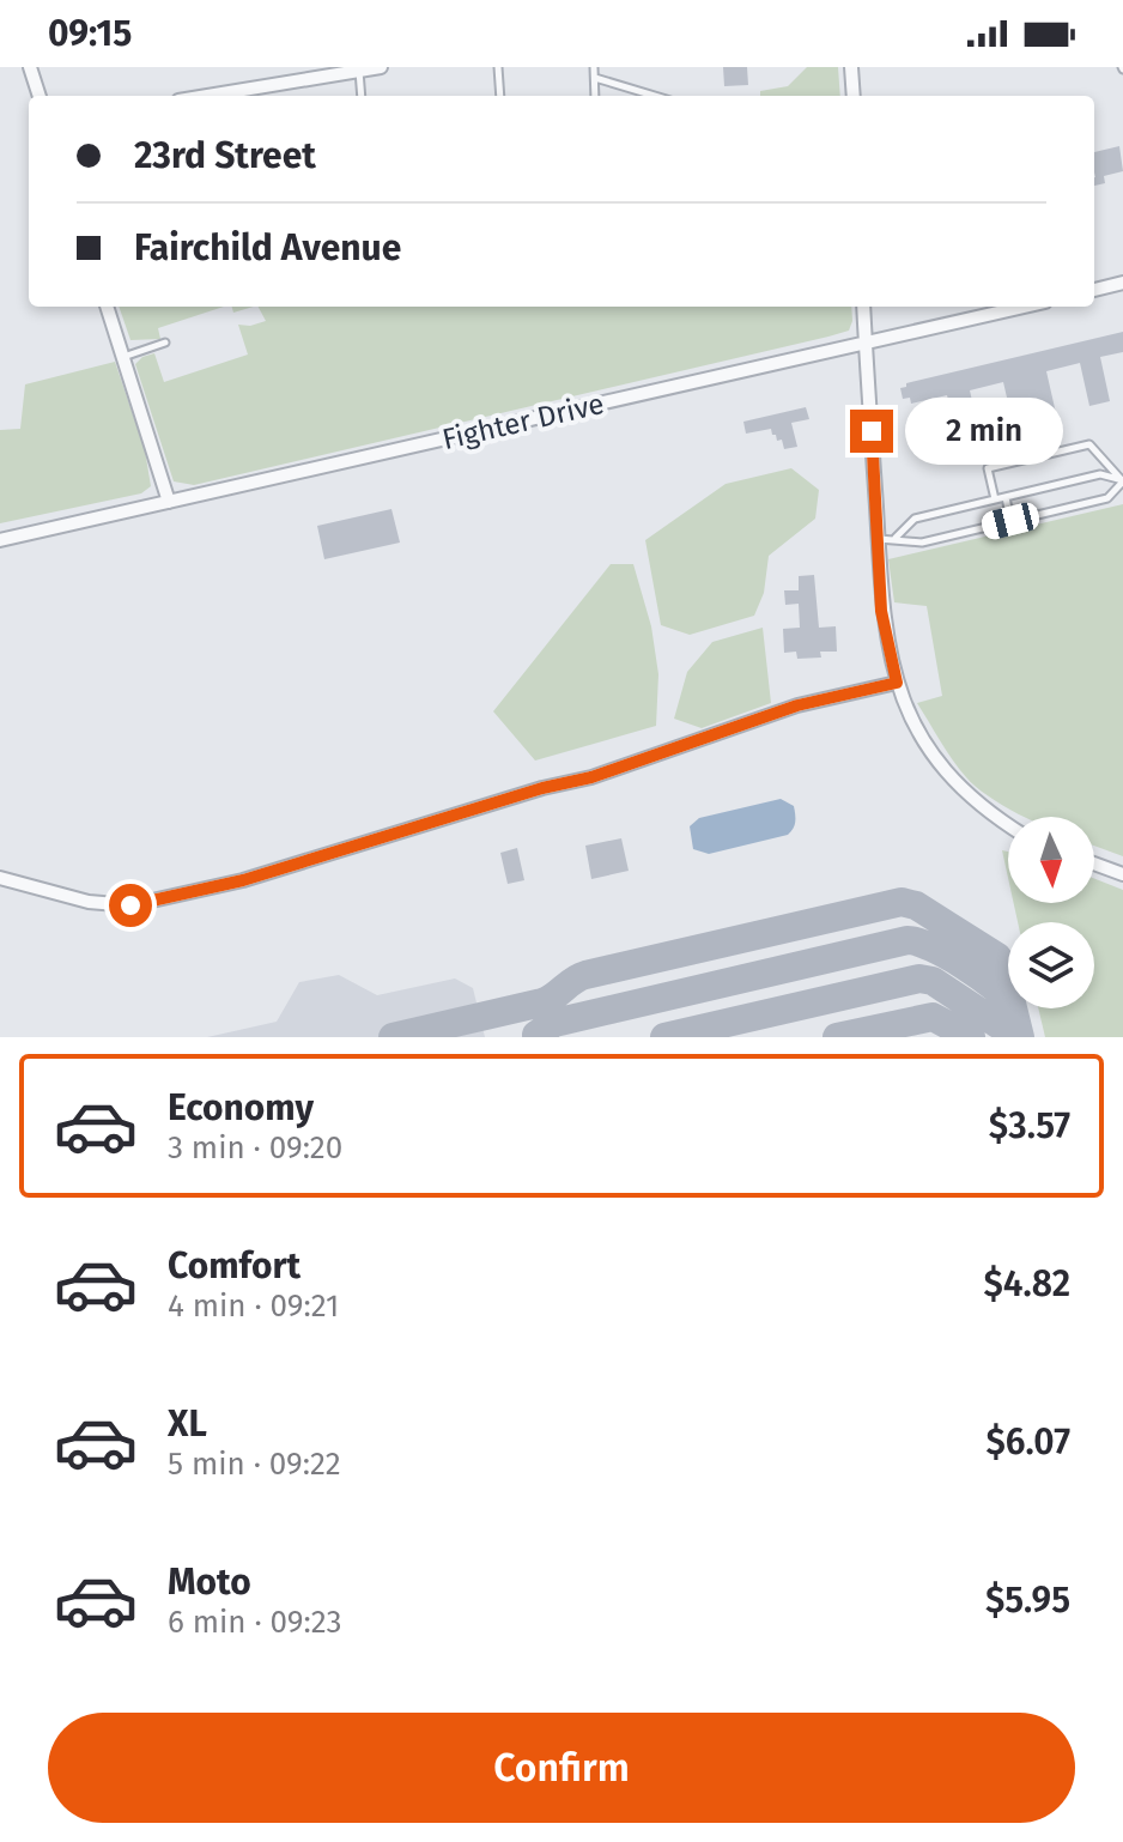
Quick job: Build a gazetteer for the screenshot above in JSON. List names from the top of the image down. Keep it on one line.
{"streets":{"street":["Fighter Drive"]},"north":"bottom","page":{"status":"09:15","banner":["23rd Street","Fairchild Avenue"],"bubble":"2 min","list":[{"name":"Economy","note":"3 min · 09:20","value":"$3.57"},{"name":"Comfort","note":"4 min · 09:21","value":"$4.82"},{"name":"XL","note":"5 min · 09:22","value":"$6.07"},{"name":"Moto","note":"6 min · 09:23","value":"$5.95"}],"buttons":"Confirm"}}
